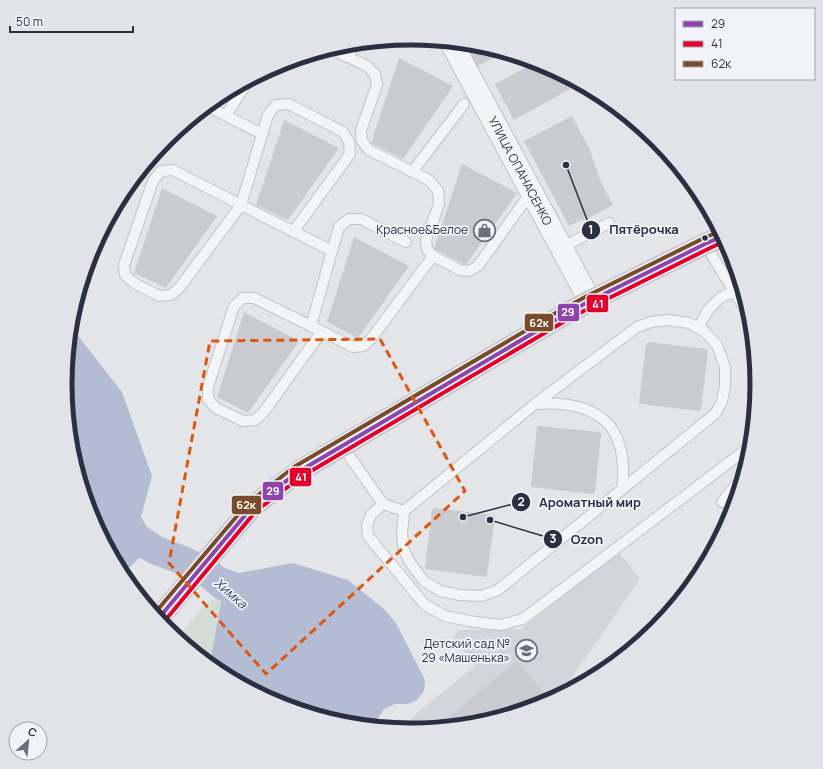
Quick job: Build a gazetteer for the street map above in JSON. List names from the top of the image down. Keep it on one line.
{"streets":{"street":["УЛИЦА ОПАНАСЕНКО"]},"water":["Химка"],"places":{"other":["Пятёрочка","Ароматный мир","Ozon"],"shop":["Красное&Белое"],"school or university":["Детский сад № 29 «Машенька»"]},"lines":["transit line 62к","transit line 29","transit line 41"],"legend":["29","41","62к"],"scale_bar":"50 m","north":"top right"}
